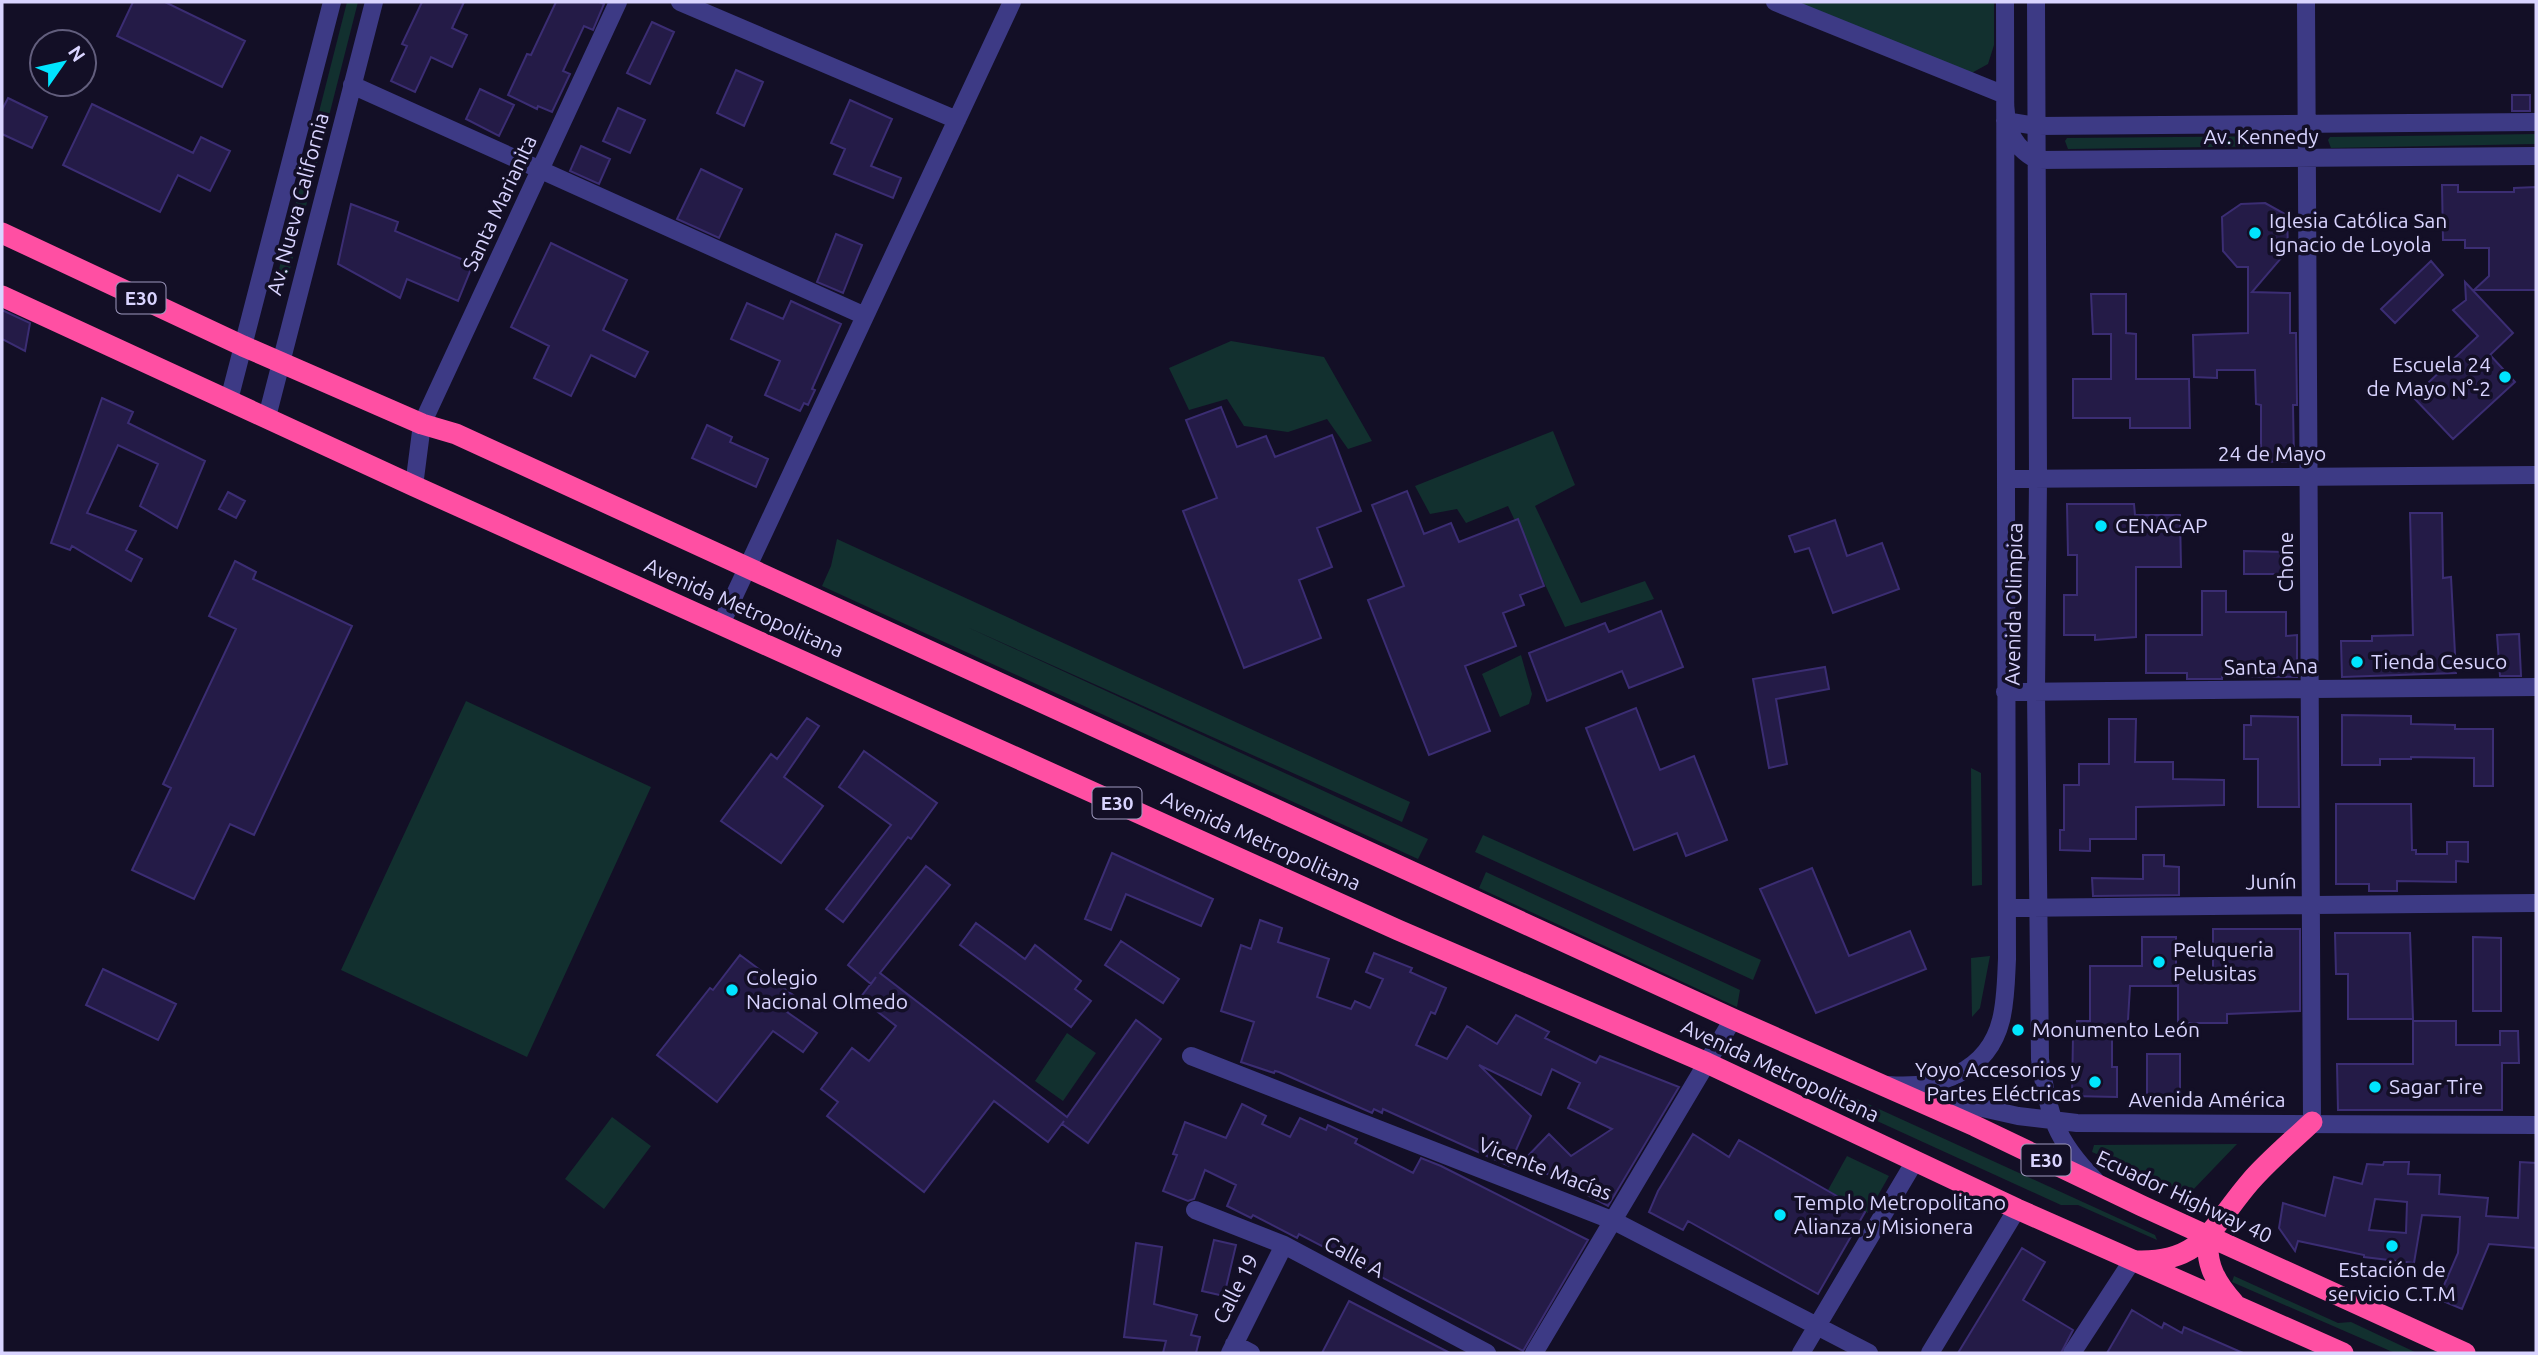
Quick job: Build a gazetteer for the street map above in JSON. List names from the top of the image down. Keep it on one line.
{"streets":{"highway":["E30","Avenida Metropolitana","Ecuador Highway 40"],"street":["Av. Kennedy","Santa Marianita","Av. Nueva California","24 de Mayo","Chone","Avenida Olimpica","Santa Ana","Junín","Avenida América","Vicente Macías","Calle A","Calle 19"]},"crossings":[["Av. Kennedy","Chone"],["Av. Kennedy","Avenida Olimpica"],["Santa Marianita","E30"],["Santa Marianita","Avenida Metropolitana"],["Av. Nueva California","E30"],["Av. Nueva California","Avenida Metropolitana"],["E30","Avenida Metropolitana"],["24 de Mayo","Chone"],["24 de Mayo","Avenida Olimpica"],["Chone","Santa Ana"],["Chone","Junín"],["Chone","Avenida América"],["Avenida Olimpica","Avenida Metropolitana"],["Avenida Olimpica","Santa Ana"],["Avenida Olimpica","Junín"],["Avenida Olimpica","Avenida América"],["Avenida Olimpica","Ecuador Highway 40"],["Avenida Metropolitana","Avenida América"],["Avenida Metropolitana","Ecuador Highway 40"],["Avenida América","Ecuador Highway 40"],["Calle A","Calle 19"]],"places":["Iglesia Católica San Ignacio de Loyola","Escuela 24 de Mayo N°-2","CENACAP","Tienda Cesuco","Peluqueria Pelusitas","Colegio Nacional Olmedo","Monumento León","Yoyo Accesorios y Partes Eléctricas","Sagar Tire","Templo Metropolitano Alianza y Misionera","Estación de servicio C.T.M"],"north":"top right"}
